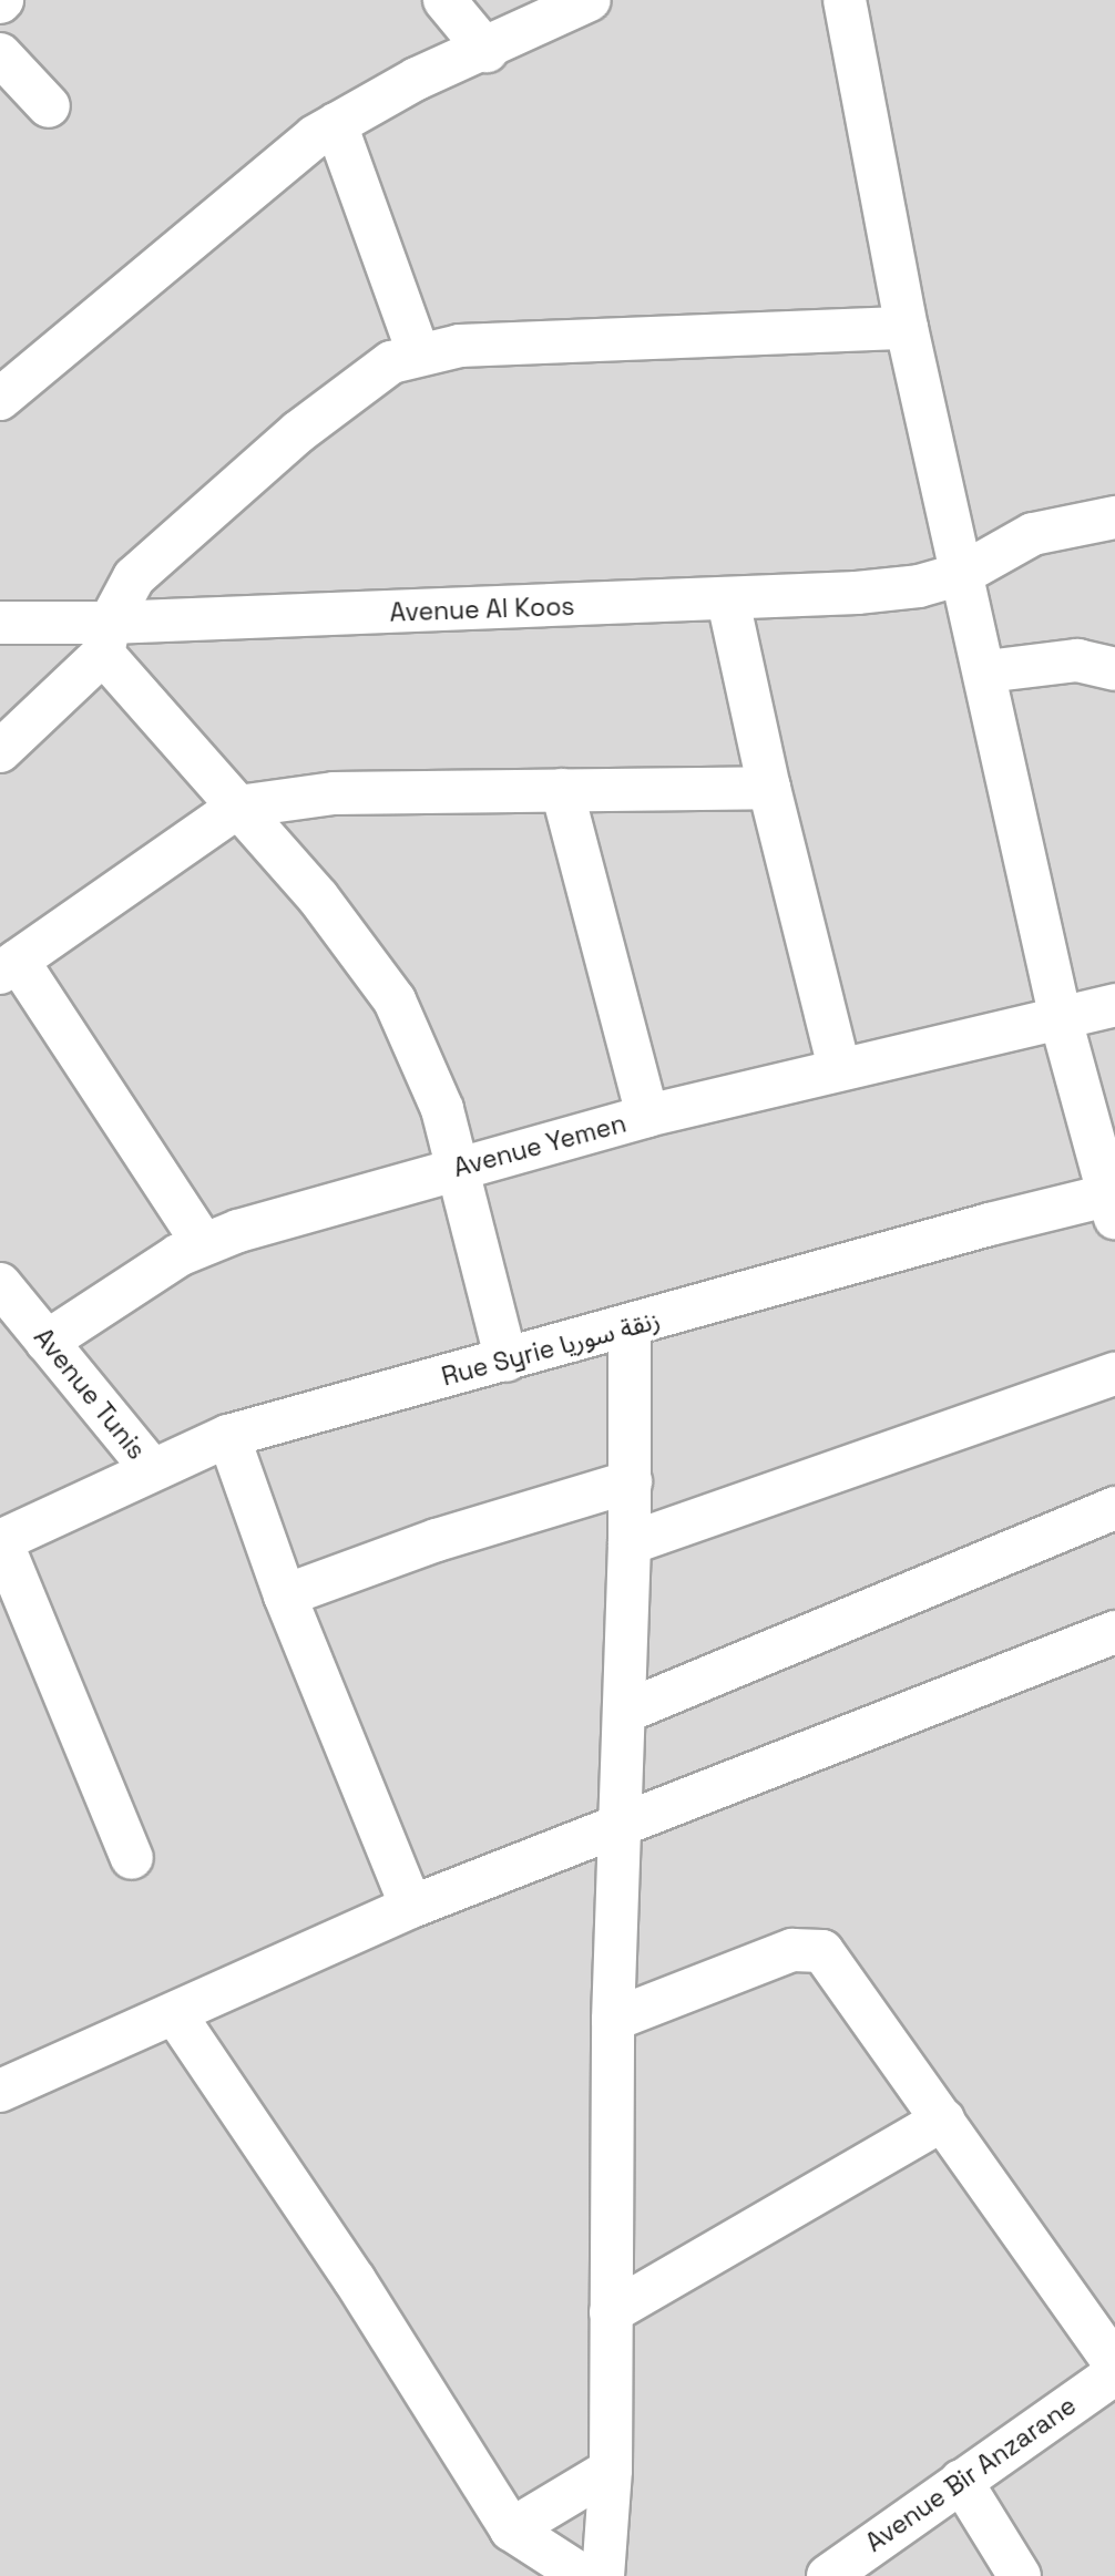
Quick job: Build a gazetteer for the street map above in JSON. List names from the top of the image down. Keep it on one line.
{"streets":{"street":["Avenue Al Koos","Avenue Yemen","Rue Syrie زنقة سوريا","Avenue Tunis","Avenue Bir Anzarane"]},"crossings":[["Avenue Yemen","Avenue Tunis"],["Rue Syrie زنقة سوريا","Avenue Tunis"]]}
